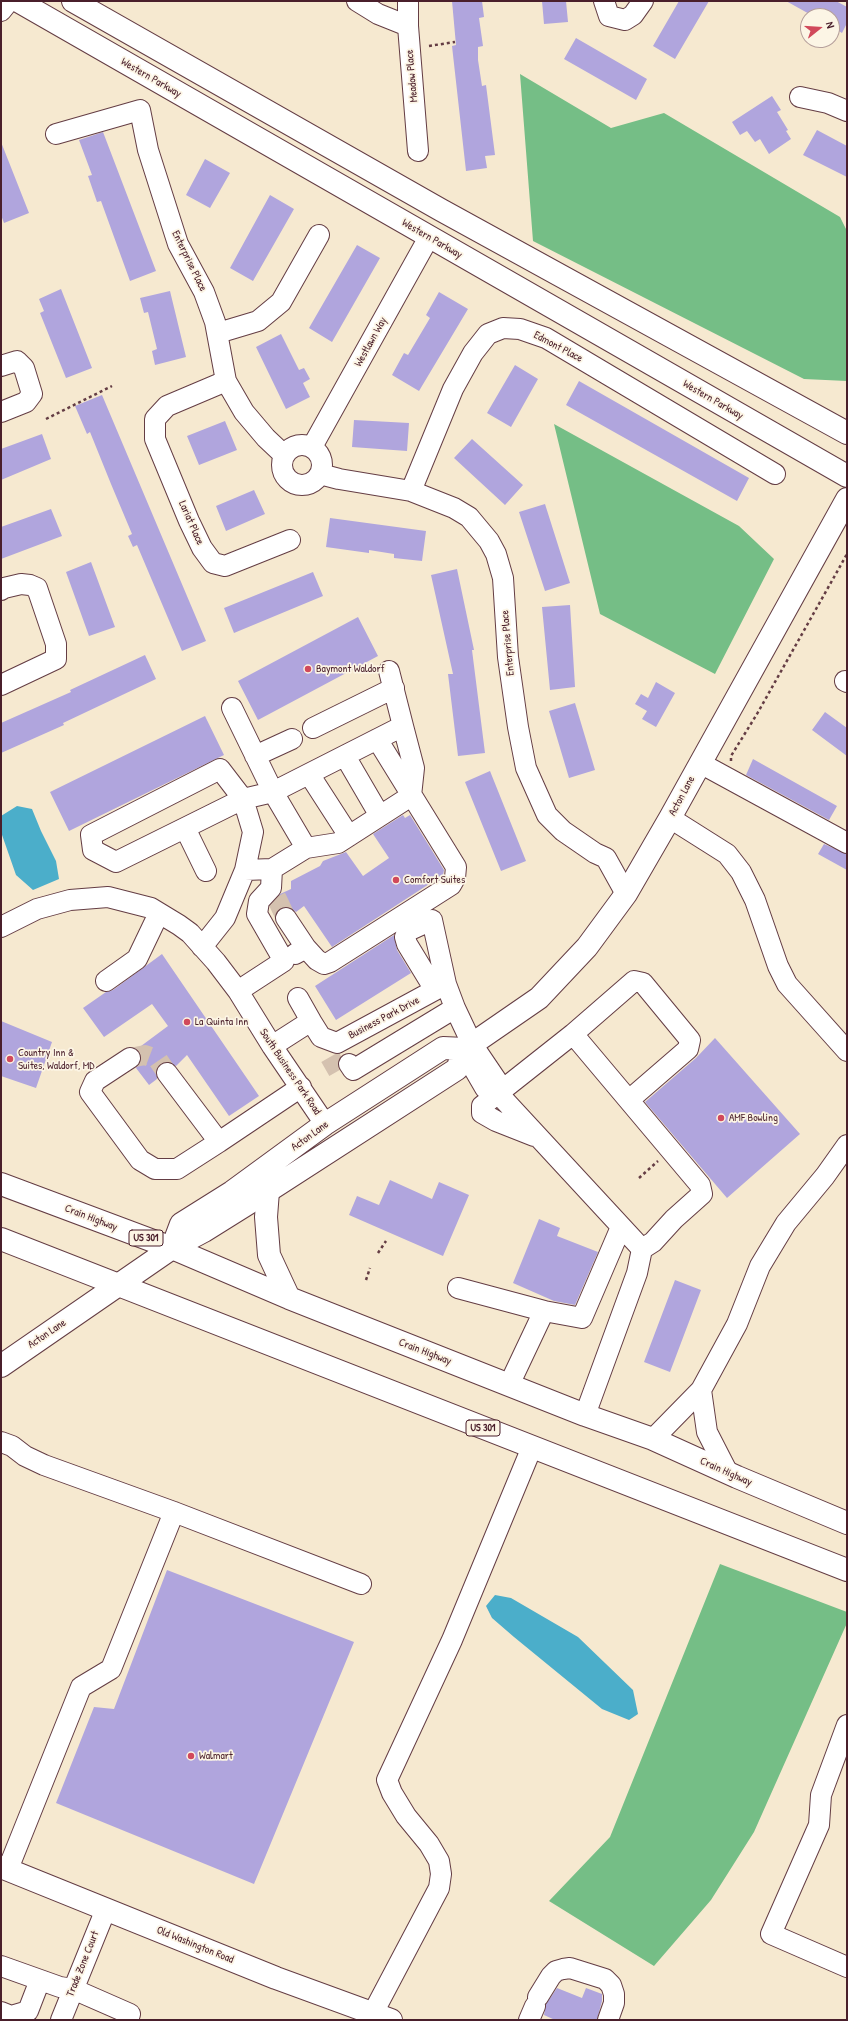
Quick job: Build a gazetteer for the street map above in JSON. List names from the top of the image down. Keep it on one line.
{"streets":{"main road":["Western Parkway","Acton Lane","Crain Highway","US 301","Old Washington Road"],"street":["Meadow Place","Enterprise Place","Westlawn Way","Edmont Place","Lariat Place","Business Park Drive","South Business Park Road","Trade Zone Court"]},"crossings":[["Western Parkway","Westlawn Way"],["Enterprise Place","Westlawn Way"],["Enterprise Place","Edmont Place"],["Enterprise Place","Lariat Place"],["Enterprise Place","Acton Lane"],["Acton Lane","Business Park Drive"],["Acton Lane","South Business Park Road"],["Acton Lane","Crain Highway"],["Acton Lane","US 301"],["Business Park Drive","South Business Park Road"],["Old Washington Road","Trade Zone Court"]],"places":["Baymont Waldorf","Comfort Suites","La Quinta Inn","Country Inn & Suites, Waldorf, MD","AMF Bowling","Walmart"],"north":"right"}
